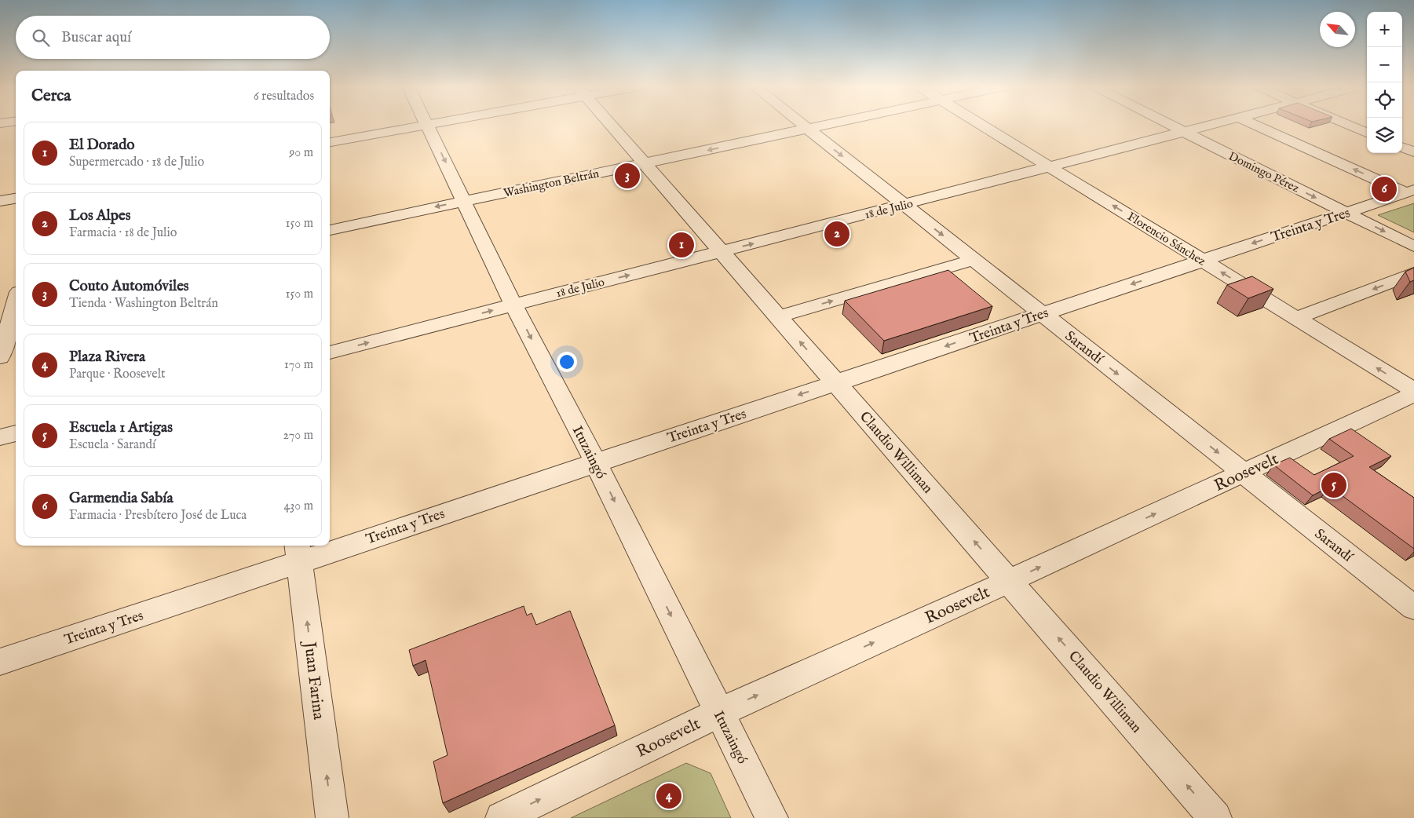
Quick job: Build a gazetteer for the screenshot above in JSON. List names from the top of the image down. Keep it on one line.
{"streets":{"street":["Domingo Pérez","Washington Beltrán","18 de Julio","Treinta y Tres","Florencio Sánchez","Sarandí","Ituzaingó","Claudio Williman","Roosevelt","Juan Farina"]},"crossings":[["Domingo Pérez","18 de Julio"],["Domingo Pérez","Treinta y Tres"],["Washington Beltrán","Sarandí"],["Washington Beltrán","Ituzaingó"],["Washington Beltrán","Claudio Williman"],["18 de Julio","Florencio Sánchez"],["18 de Julio","Sarandí"],["18 de Julio","Ituzaingó"],["18 de Julio","Claudio Williman"],["Treinta y Tres","Florencio Sánchez"],["Treinta y Tres","Sarandí"],["Treinta y Tres","Ituzaingó"],["Treinta y Tres","Claudio Williman"],["Treinta y Tres","Juan Farina"],["Sarandí","Roosevelt"],["Ituzaingó","Roosevelt"],["Claudio Williman","Roosevelt"]],"one_way":["18 de Julio","Sarandí","Ituzaingó","Claudio Williman","Roosevelt","Juan Farina"],"north":"top left","page":{"map_buttons":["+","−"],"search":"Buscar aquí","heading":["Cerca","6 resultados"],"list":[{"mark":"1","name":"El Dorado","note":"Supermercado · 18 de Julio","value":"90 m"},{"mark":"2","name":"Los Alpes","note":"Farmacia · 18 de Julio","value":"150 m"},{"mark":"3","name":"Couto Automóviles","note":"Tienda · Washington Beltrán","value":"150 m"},{"mark":"4","name":"Plaza Rivera","note":"Parque · Roosevelt","value":"170 m"},{"mark":"5","name":"Escuela 1 Artigas","note":"Escuela · Sarandí","value":"270 m"},{"mark":"6","name":"Garmendia Sabía","note":"Farmacia · Presbítero José de Luca","value":"430 m"}],"pins":["3","6","2","1","5","4"]}}
